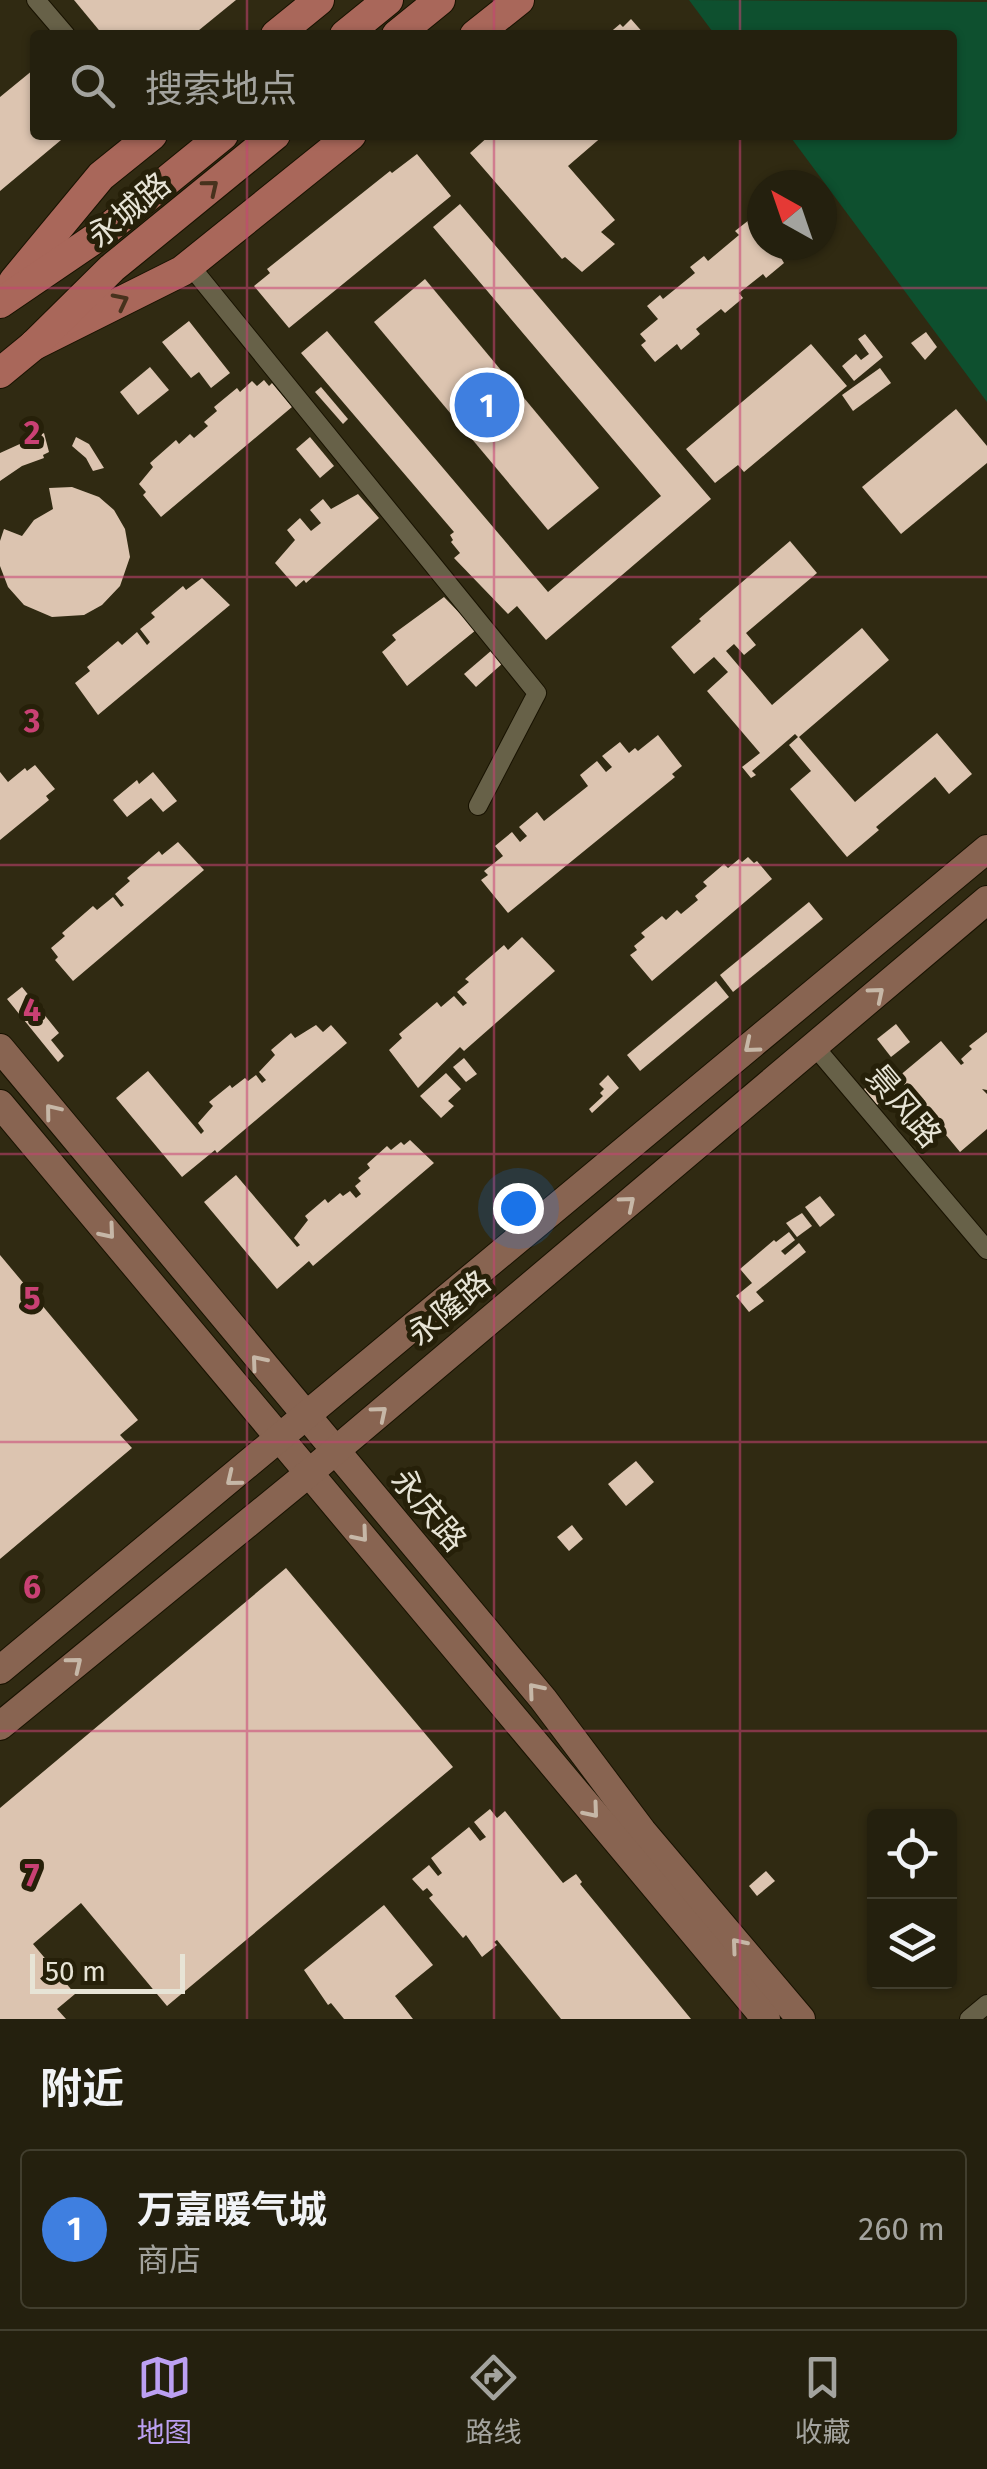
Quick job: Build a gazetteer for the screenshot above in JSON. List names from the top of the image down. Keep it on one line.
{"streets":{"main road":["永城路"],"street":["景风路","永隆路","永庆路"]},"crossings":[["景风路","永隆路"],["永隆路","永庆路"]],"scale_bar":"50 m","north":"top left","page":{"search":"搜索地点","pins":"1","scale":"50 m","heading":"附近","list":[{"mark":"1","name":"万嘉暖气城","note":"商店","value":"260 m"}],"nav":["地图","路线","收藏"]},"grid":{"rows":["2","3","4","5","6","7"]}}
